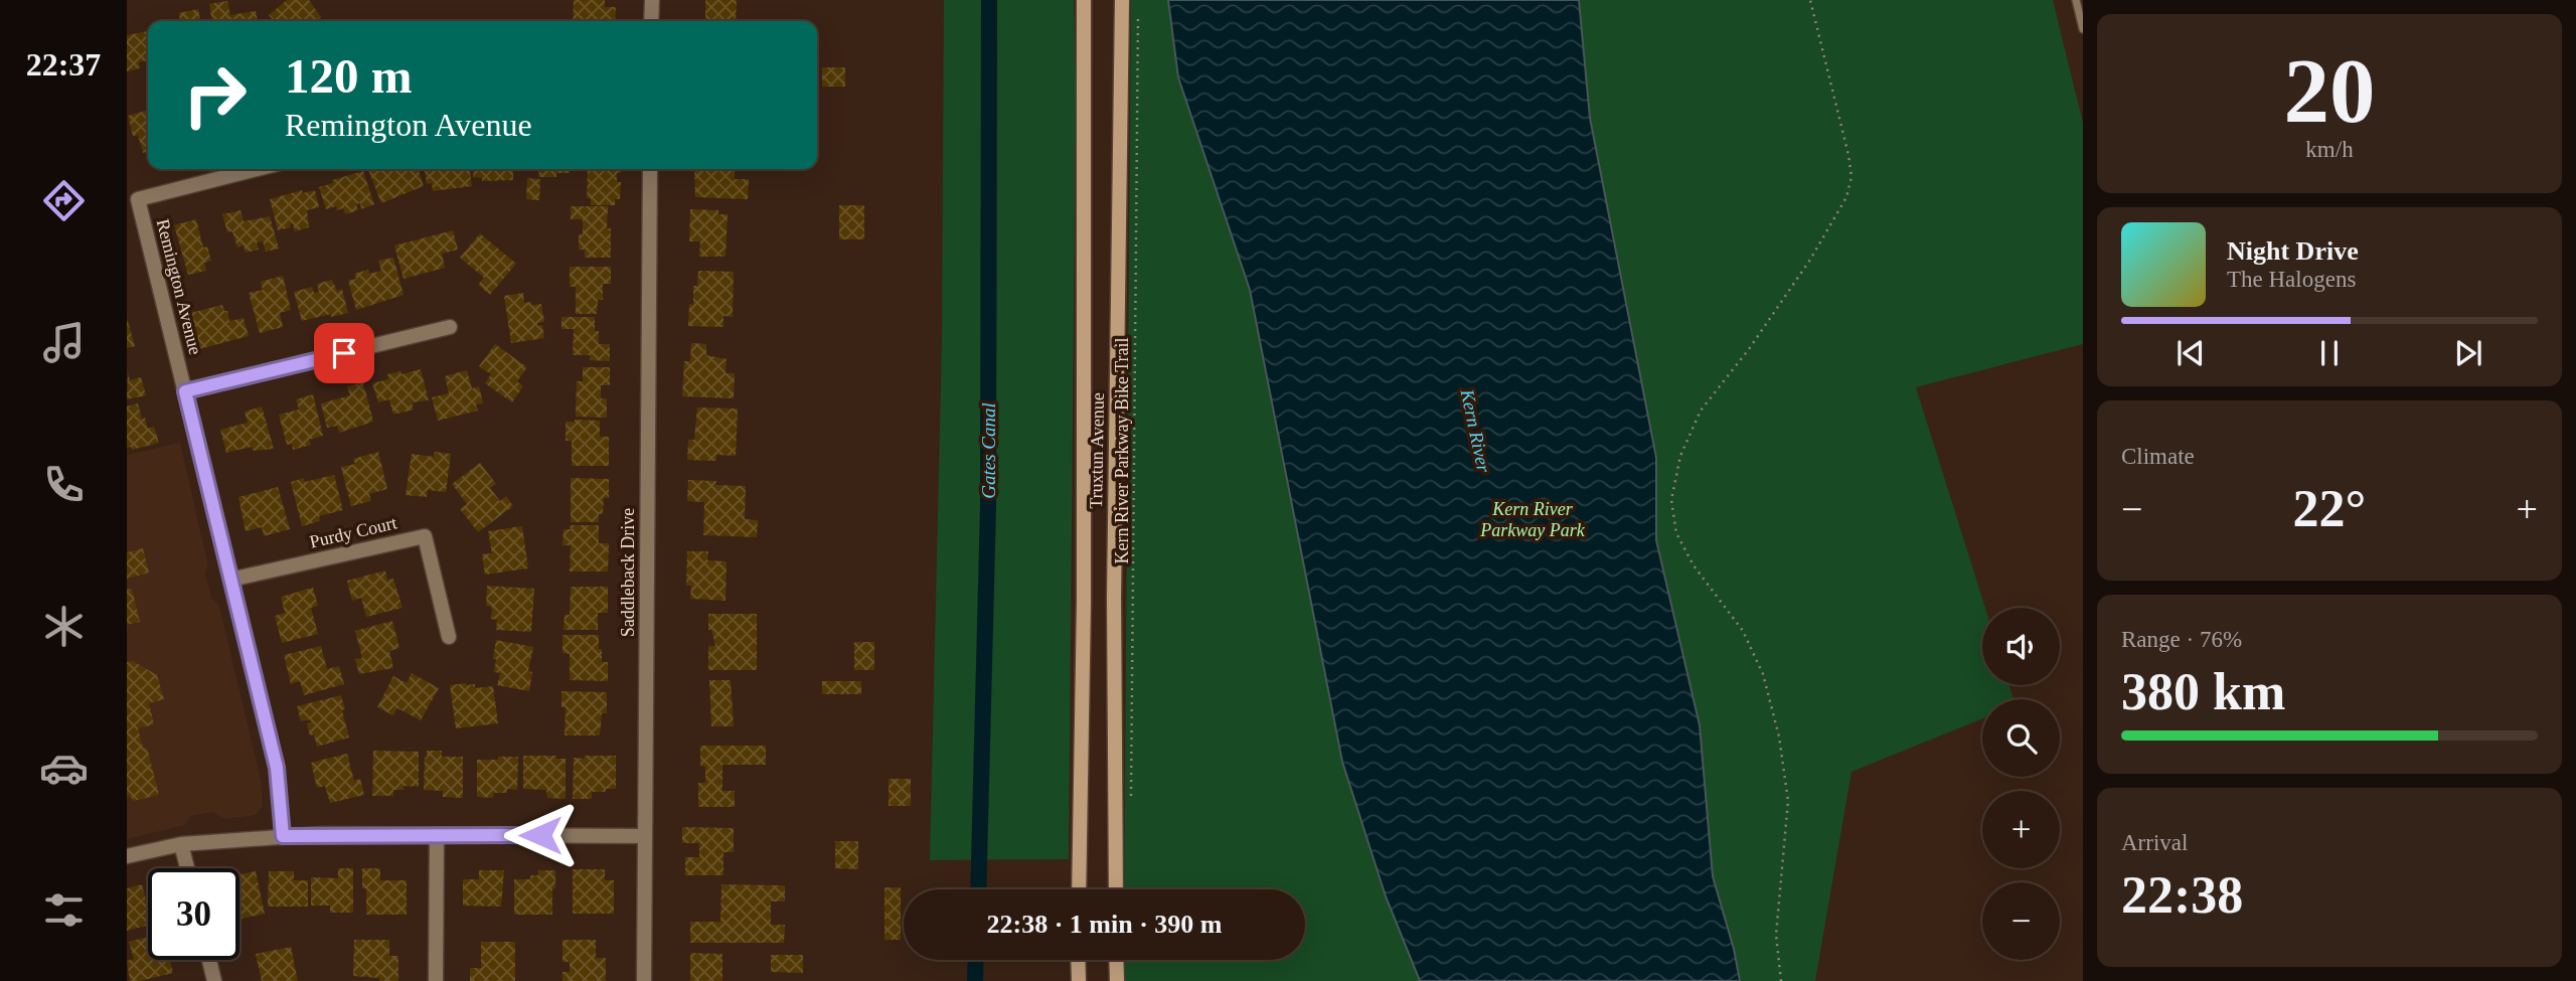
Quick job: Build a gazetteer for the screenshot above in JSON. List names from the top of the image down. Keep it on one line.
{"streets":{"main road":["Truxtun Avenue"],"street":["Remington Avenue","Purdy Court","Saddleback Drive"],"path":["Kern River Parkway Bike Trail"]},"crossings":[["Remington Avenue","Purdy Court"]],"water":["Kern River","Gates Canal"],"parks":["Kern River Parkway Park"],"page":{"tabs":"22:37","tile":[["20","km/h"],"Climate",["Range · 76%","380 km"],["Arrival","22:38"]],"turn":["120 m","Remington Avenue"],"song":["Night Drive","The Halogens"],"heat":["−","22°","+"],"map_buttons":["+","−"],"limit":"30","trip":"22:38 · 1 min · 390 m"}}
